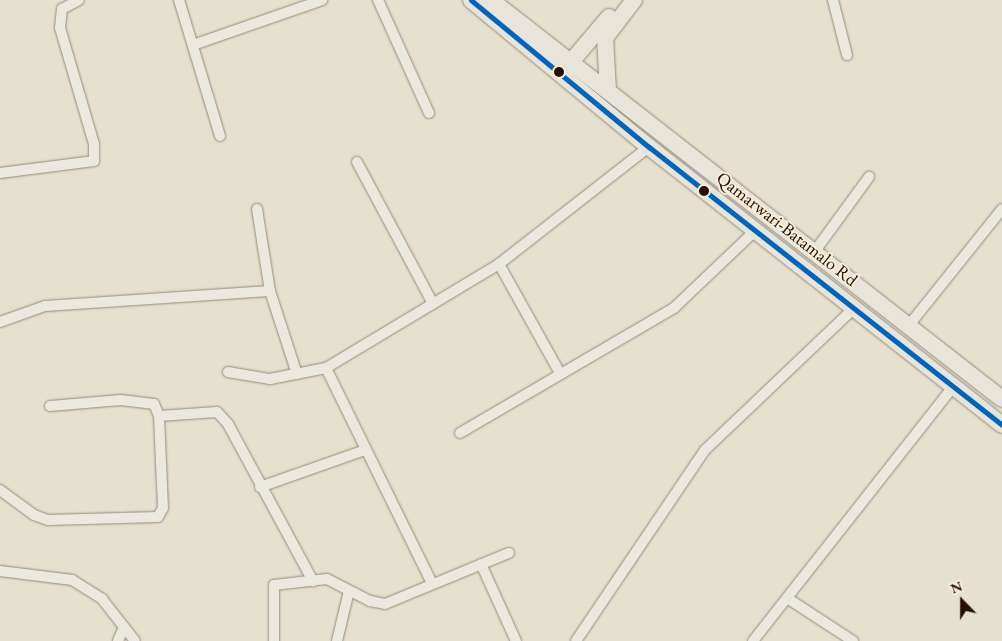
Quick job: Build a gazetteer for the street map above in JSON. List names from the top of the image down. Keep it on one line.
{"streets":{"main road":["Qamarwari-Batamalo Rd"]},"north":"top"}
